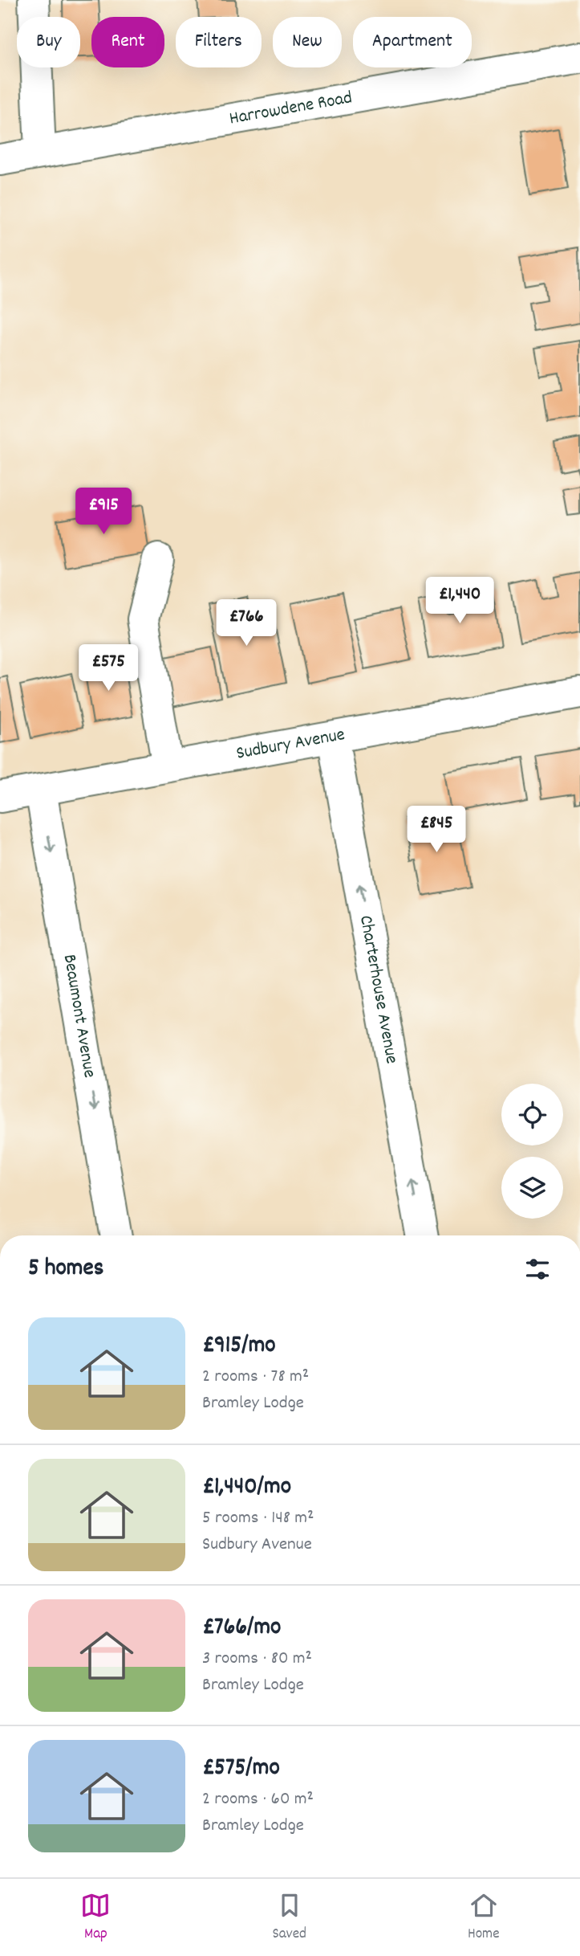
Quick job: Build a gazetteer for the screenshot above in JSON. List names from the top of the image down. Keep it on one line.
{"streets":{"street":["Harrowdene Road","Sudbury Avenue","Charterhouse Avenue","Beaumont Avenue"]},"crossings":[["Sudbury Avenue","Charterhouse Avenue"],["Sudbury Avenue","Beaumont Avenue"]],"one_way":["Charterhouse Avenue","Beaumont Avenue"],"page":{"chip":["Buy","Rent","Filters","New","Apartment"],"price":["£915","£1,440","£766","£575","£845"],"heading":"5 homes","list":[{"name":"£915/mo","note":"2 rooms · 78 m² · Bramley Lodge"},{"name":"£1,440/mo","note":"5 rooms · 148 m² · Sudbury Avenue"},{"name":"£766/mo","note":"3 rooms · 80 m² · Bramley Lodge"},{"name":"£575/mo","note":"2 rooms · 60 m² · Bramley Lodge"}],"tabs":["Map","Saved","Home"]}}
